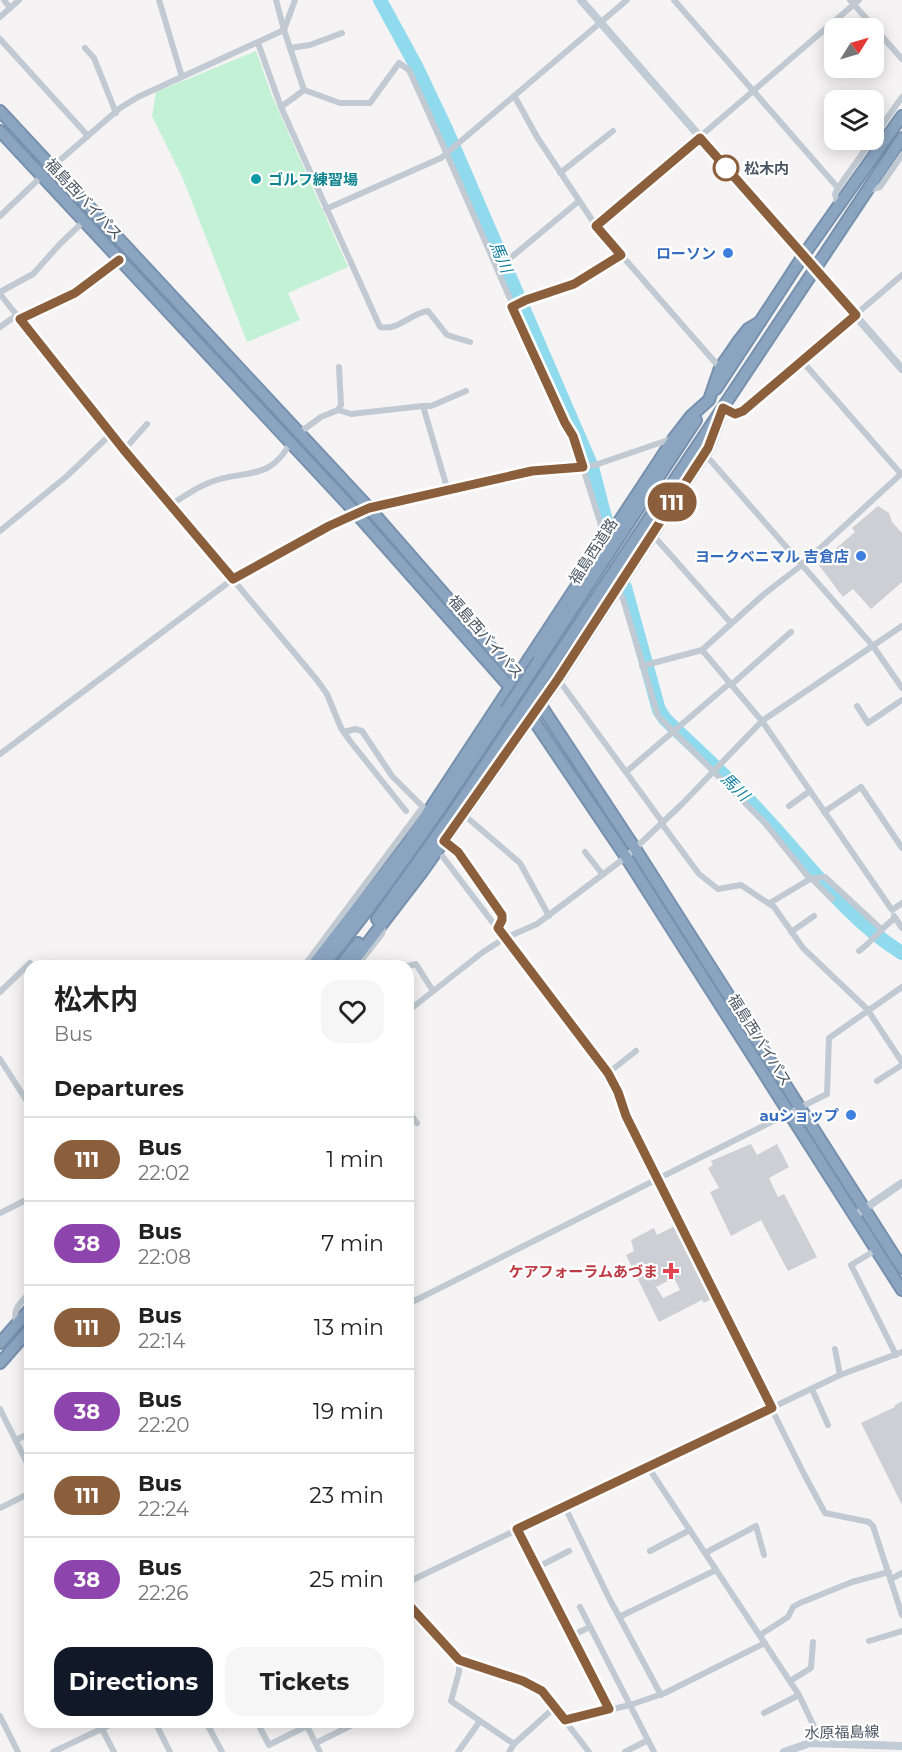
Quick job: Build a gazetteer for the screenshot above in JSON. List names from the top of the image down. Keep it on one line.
{"streets":{"highway":["福島西バイパス","福島西道路"],"street":["水原福島線"]},"water":["馬川"],"places":{"other":["松木内","ゴルフ練習場","ローソン","ヨークベニマル 吉倉店","auショップ"],"health":["ケアフォーラムあづま"]},"lines":["bus line 111"],"north":"top right","page":{"on_map":"111","heading":[["松木内","Bus"],"Departures"],"list":[{"mark":"111","name":"Bus","note":"22:02","value":"1 min"},{"mark":"38","name":"Bus","note":"22:08","value":"7 min"},{"mark":"111","name":"Bus","note":"22:14","value":"13 min"},{"mark":"38","name":"Bus","note":"22:20","value":"19 min"},{"mark":"111","name":"Bus","note":"22:24","value":"23 min"},{"mark":"38","name":"Bus","note":"22:26","value":"25 min"}],"buttons":["Directions","Tickets"]}}
